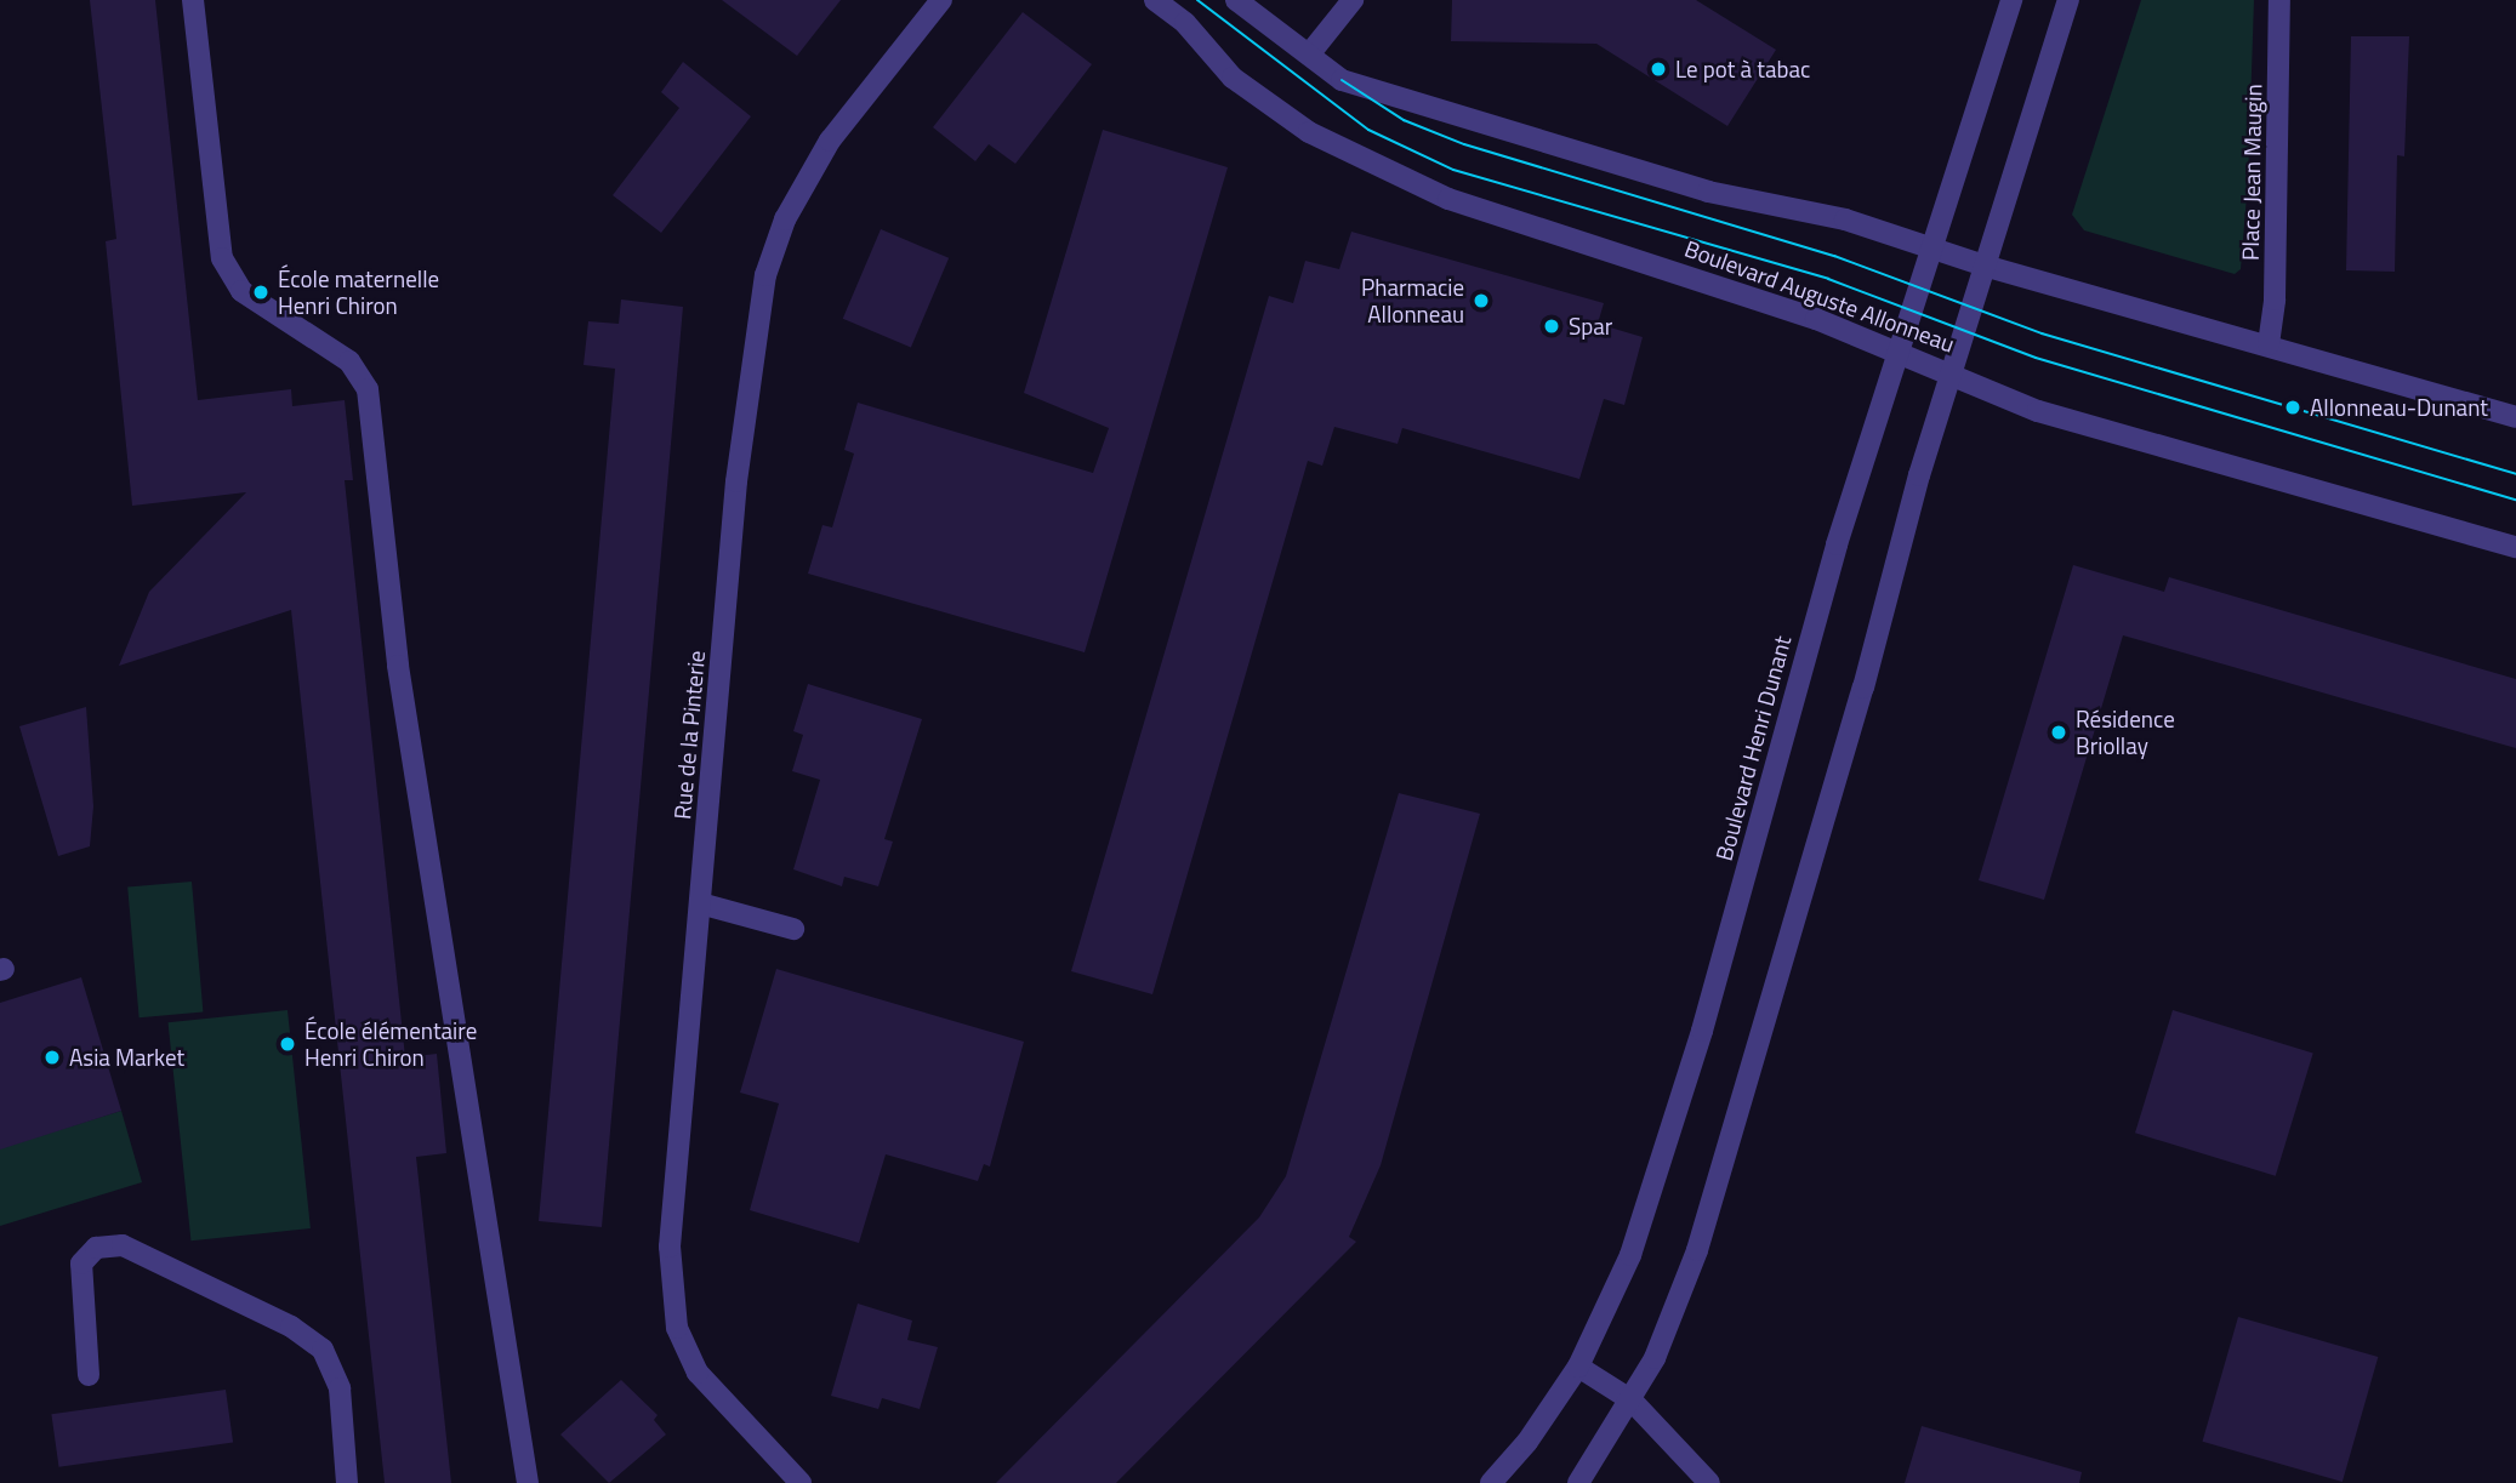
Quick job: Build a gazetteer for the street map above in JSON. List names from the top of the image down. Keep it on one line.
{"streets":{"street":["Place Jean Maugin","Boulevard Auguste Allonneau","Rue de la Pinterie","Boulevard Henri Dunant"]},"crossings":[["Boulevard Auguste Allonneau","Boulevard Henri Dunant"]],"places":["Le pot à tabac","École maternelle Henri Chiron","Pharmacie Allonneau","Spar","Allonneau-Dunant","Résidence Briollay","École élémentaire Henri Chiron","Asia Market"]}
